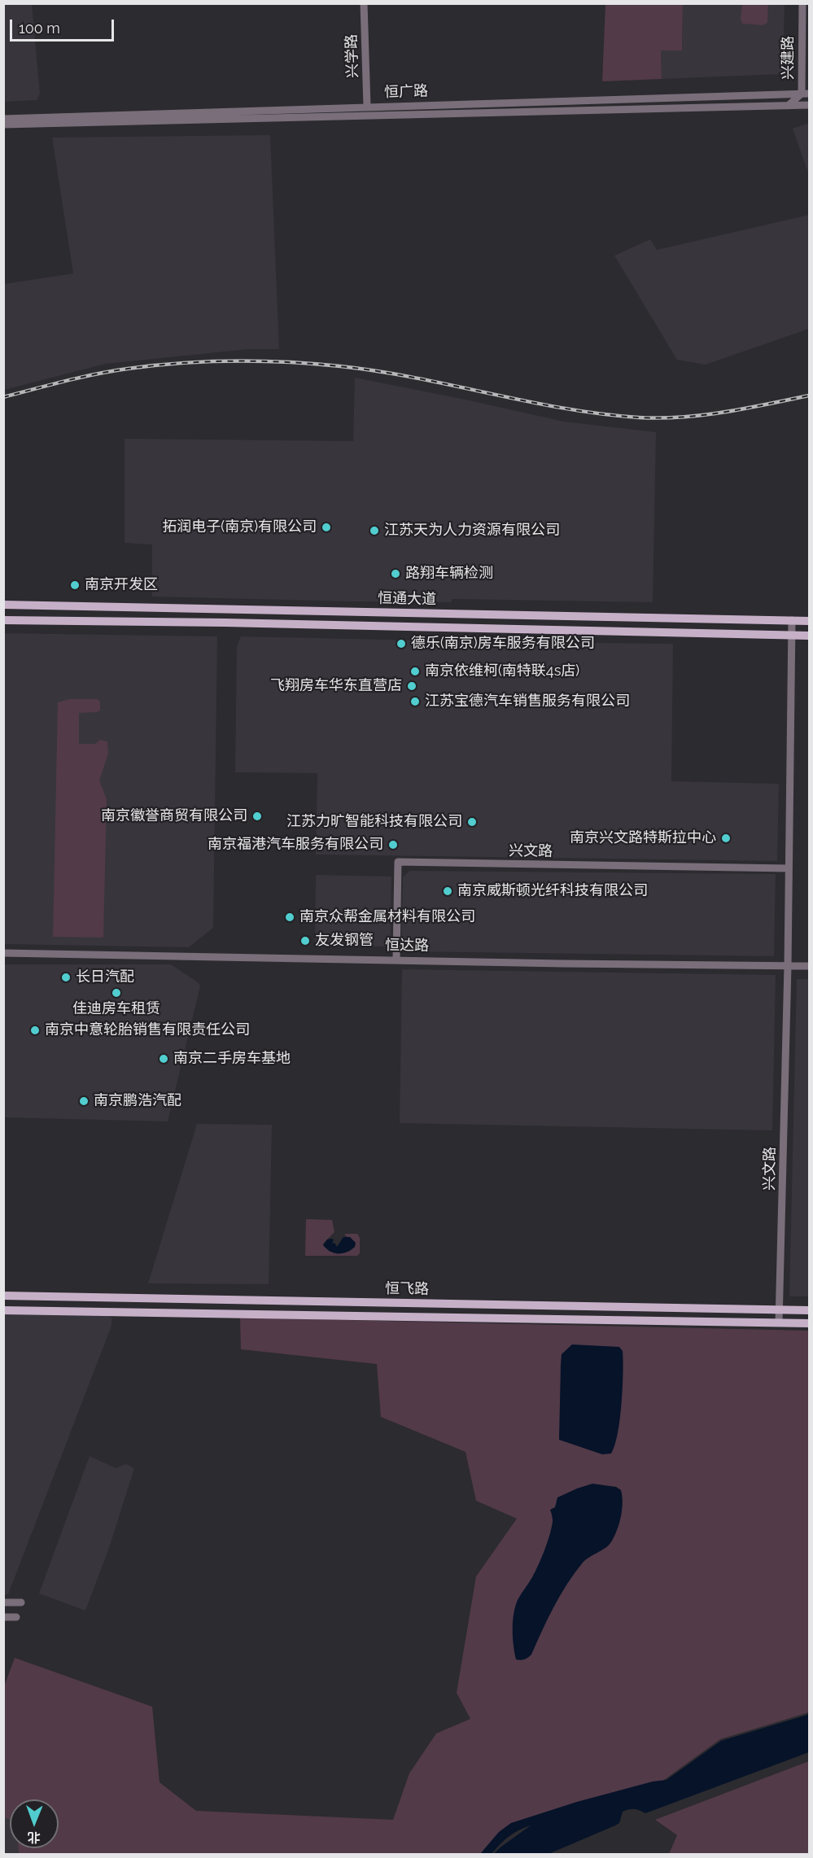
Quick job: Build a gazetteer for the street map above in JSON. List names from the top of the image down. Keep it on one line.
{"streets":{"main road":["恒通大道","恒飞路"],"street":["兴学路","兴建路","恒广路","兴文路","恒达路"]},"crossings":[["兴学路","恒广路"],["兴建路","恒广路"],["恒通大道","兴文路"],["兴文路","恒达路"],["兴文路","恒飞路"]],"places":["拓润电子(南京)有限公司","江苏天为人力资源有限公司","路翔车辆检测","南京开发区","德乐(南京)房车服务有限公司","南京依维柯(南特联4s店)","飞翔房车华东直营店","江苏宝德汽车销售服务有限公司","南京徽誉商贸有限公司","江苏力旷智能科技有限公司","南京兴文路特斯拉中心","南京福港汽车服务有限公司","南京威斯顿光纤科技有限公司","南京众帮金属材料有限公司","友发钢管","长日汽配","佳迪房车租赁","南京中意轮胎销售有限责任公司","南京二手房车基地","南京鹏浩汽配"],"scale_bar":"100 m","north":"bottom"}
